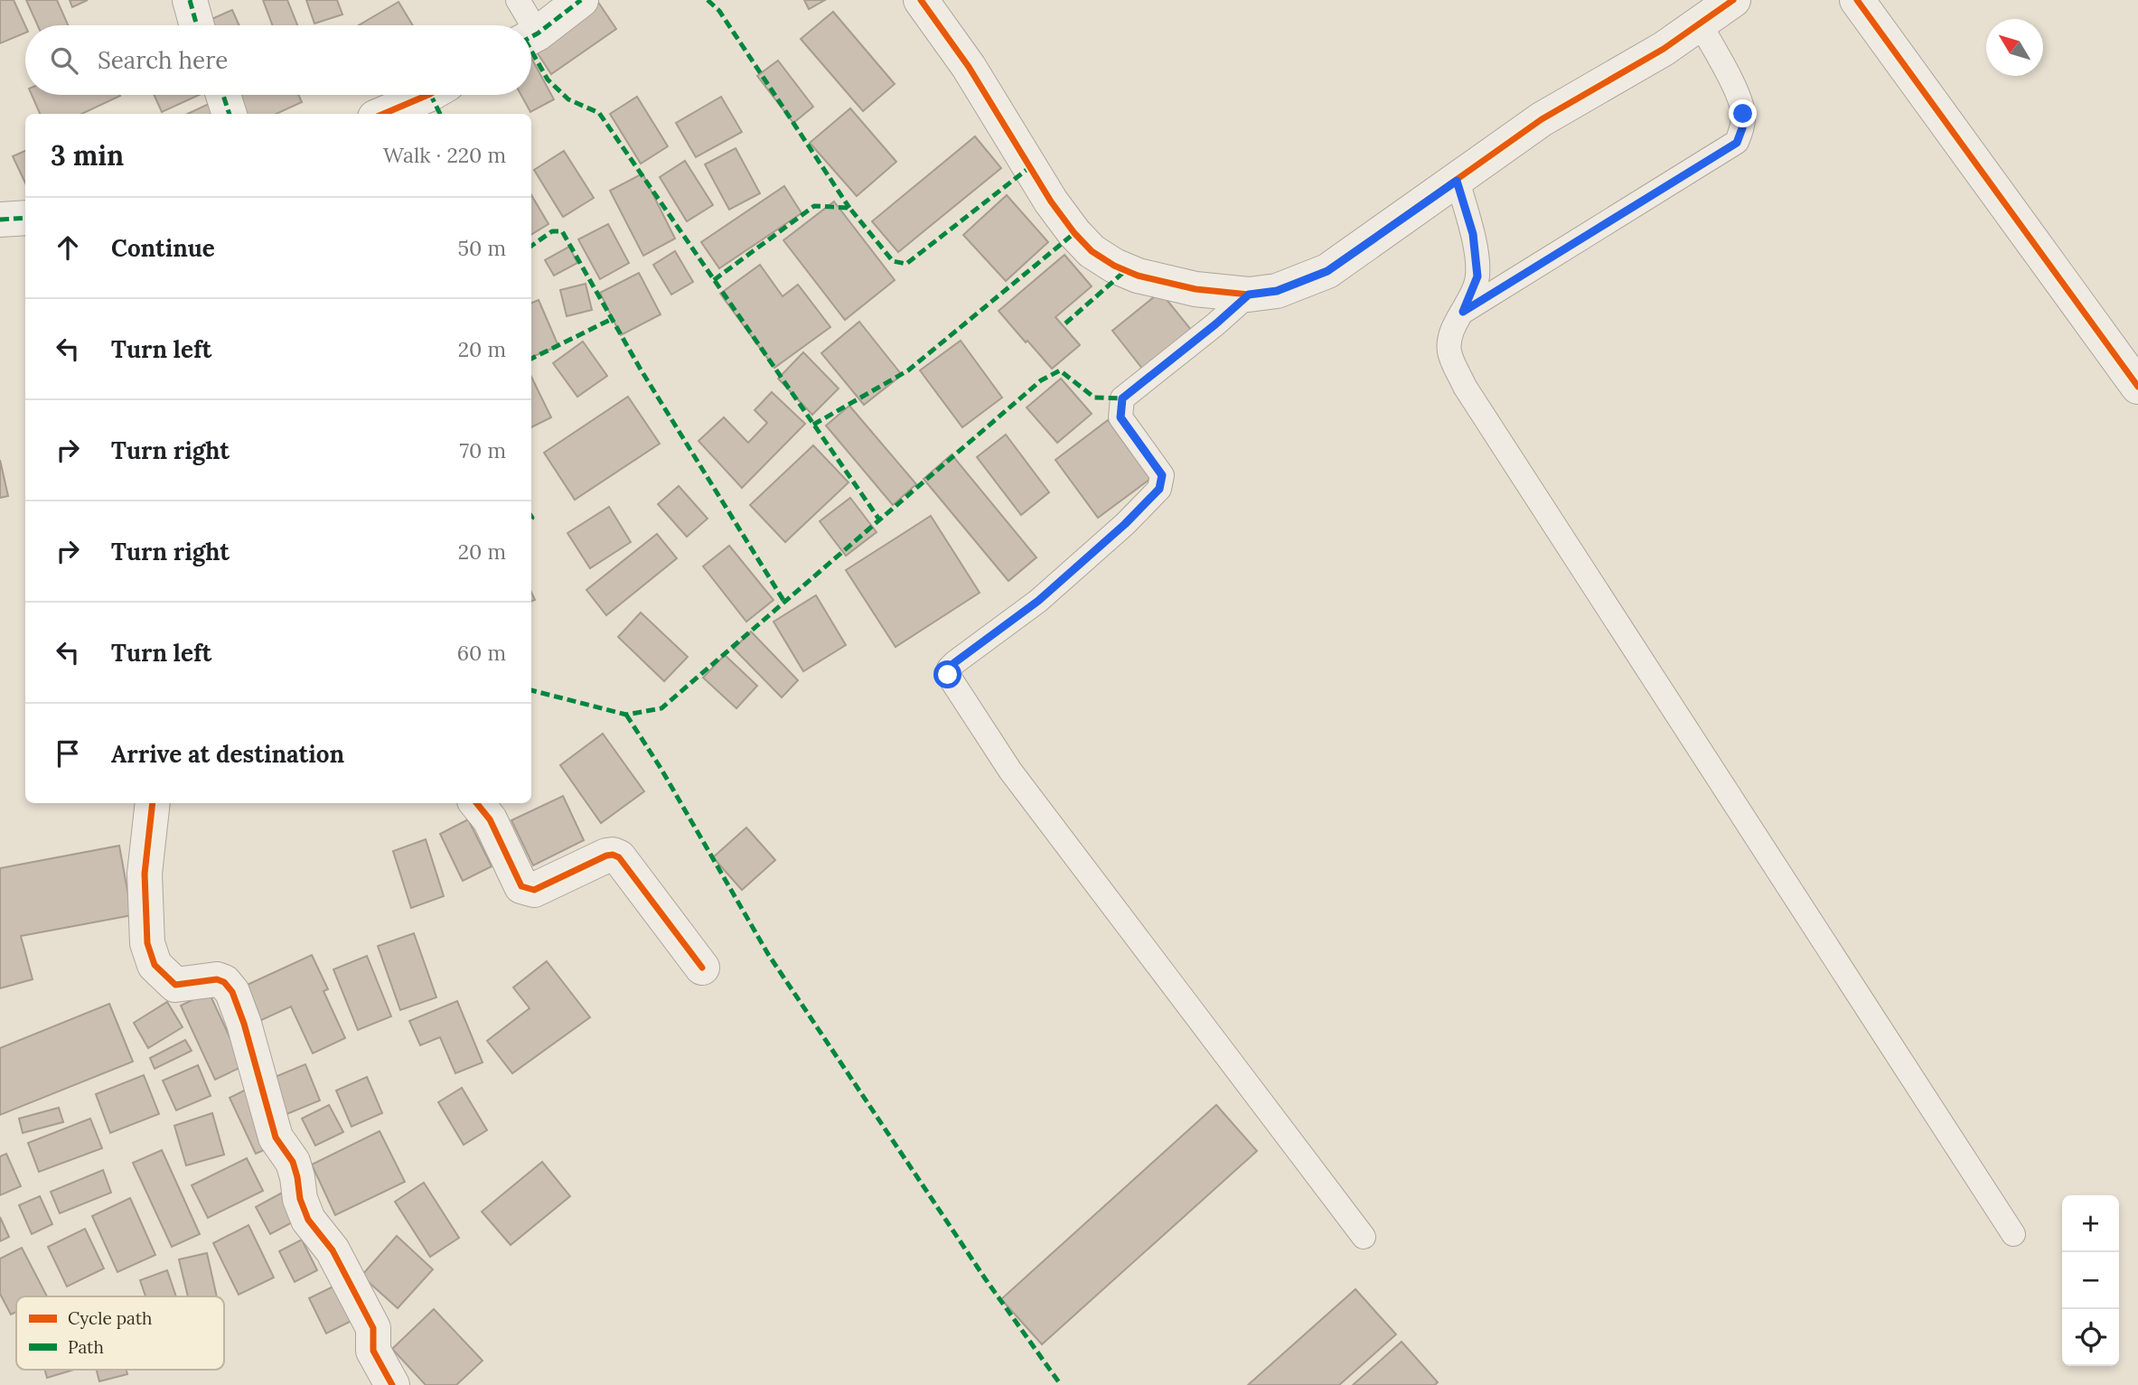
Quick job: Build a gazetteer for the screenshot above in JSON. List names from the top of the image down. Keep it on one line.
{"legend":["Cycle path","Path"],"north":"top left","page":{"search":"Search here","heading":["3 min","Walk · 220 m"],"list":[["Continue","50 m"],["Turn left","20 m"],["Turn right","70 m"],["Turn right","20 m"],["Turn left","60 m"],"Arrive at destination"],"map_buttons":["+","−"]}}
